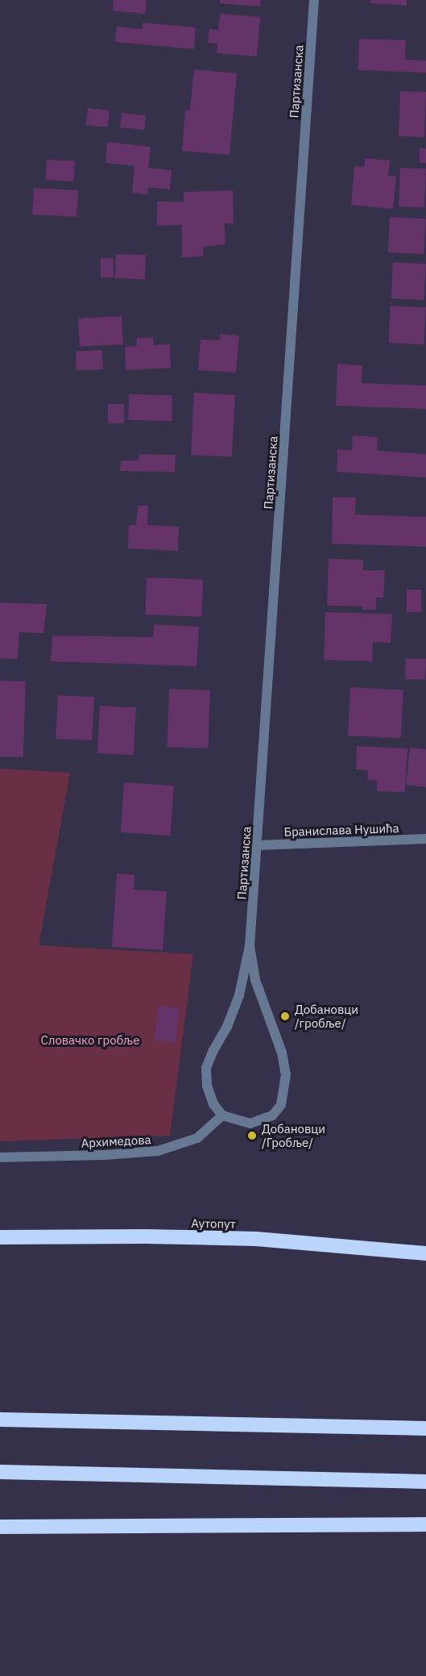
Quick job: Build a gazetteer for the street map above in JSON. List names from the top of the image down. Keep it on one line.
{"streets":{"highway":["Аутопут"],"street":["Партизанска","Бранислава Нушића","Архимедова"]},"crossings":[["Партизанска","Бранислава Нушића"]],"parks":["Словачко гробље"],"places":["Добановци /гробље/","Добановци /Гробље/"]}
